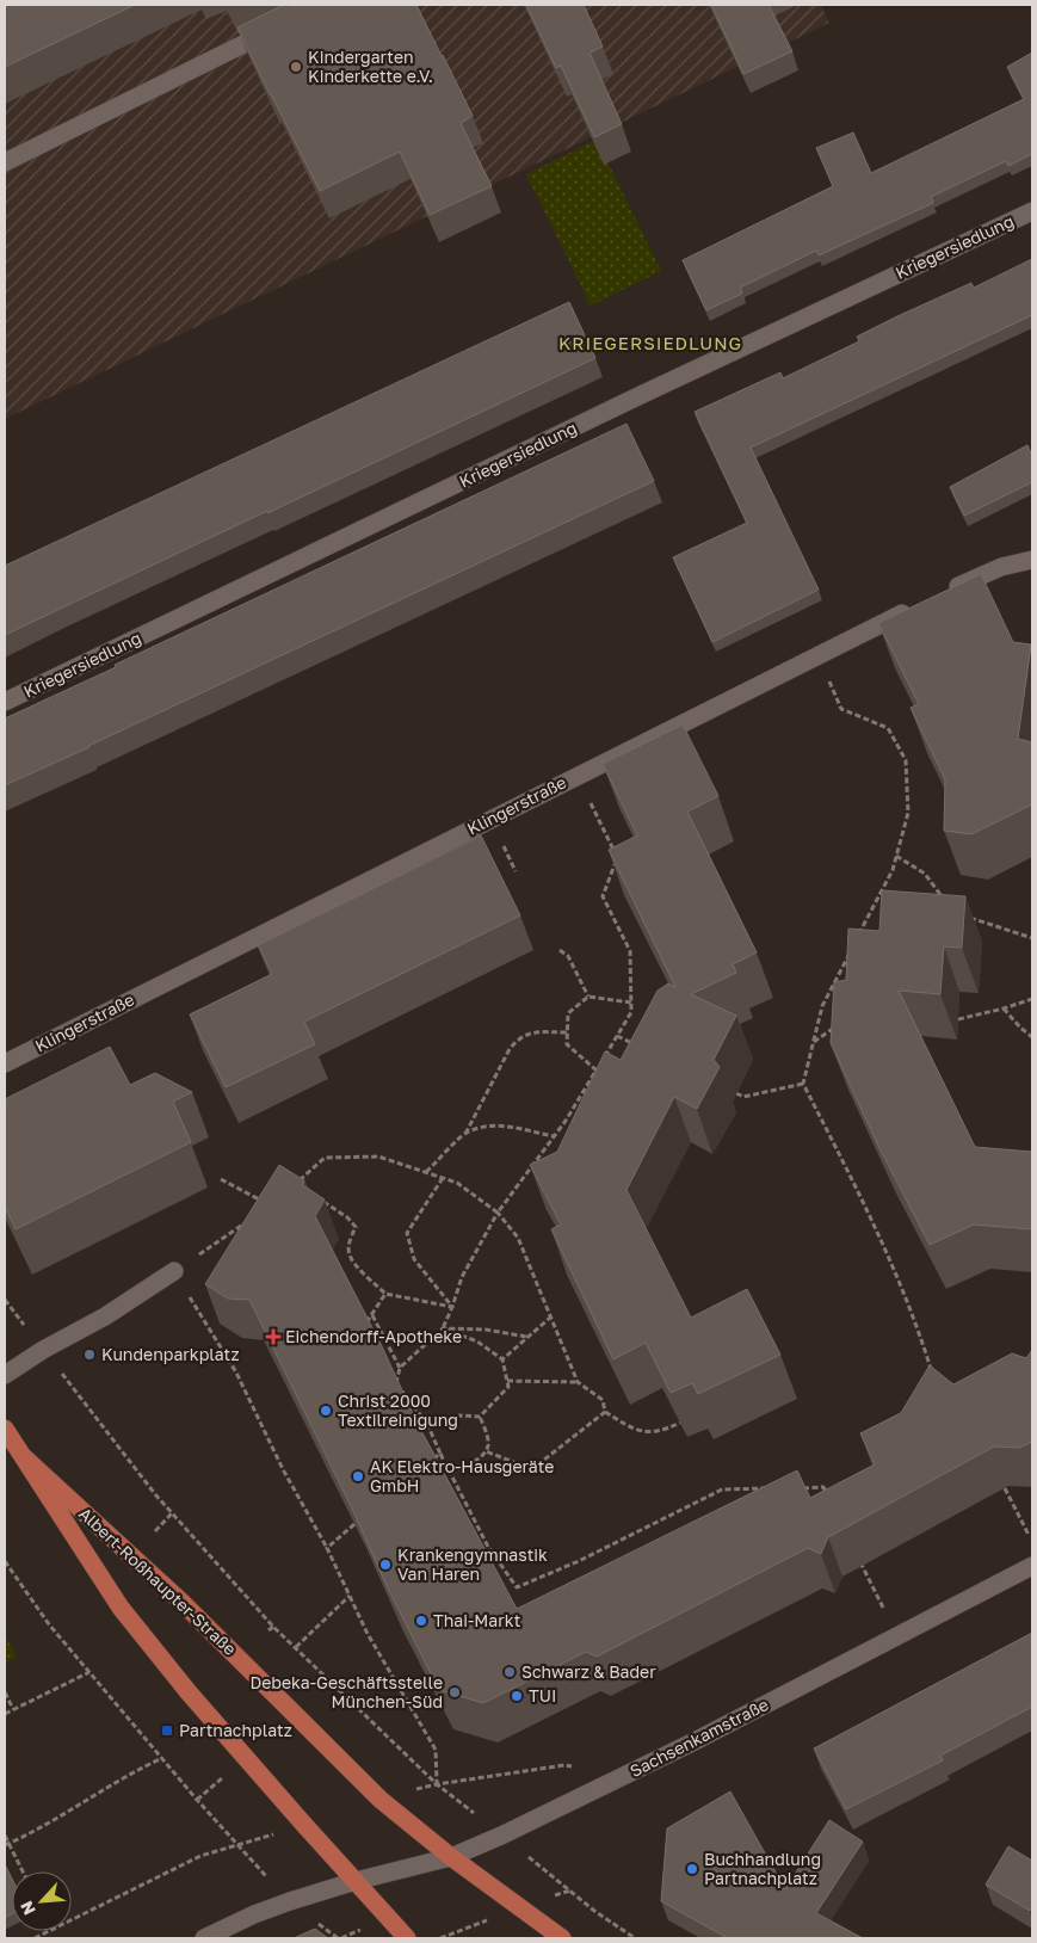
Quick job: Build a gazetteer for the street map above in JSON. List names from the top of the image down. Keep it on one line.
{"streets":{"main road":["Albert-Roßhaupter-Straße"],"street":["Kriegersiedlung","Klingerstraße","Sachsenkamstraße"]},"crossings":[["Albert-Roßhaupter-Straße","Sachsenkamstraße"]],"districts":["KRIEGERSIEDLUNG"],"places":{"other":["Kindergarten Kinderkette e.V.","Kundenparkplatz","Christ 2000 Textilreinigung","AK Elektro-Hausgeräte GmbH","Krankengymnastik Van Haren","Thai-Markt","Schwarz & Bader","Debeka-Geschäftsstelle München-Süd","TUI","Buchhandlung Partnachplatz"],"health":["Eichendorff-Apotheke"],"transit":["Partnachplatz"]},"north":"bottom left"}
